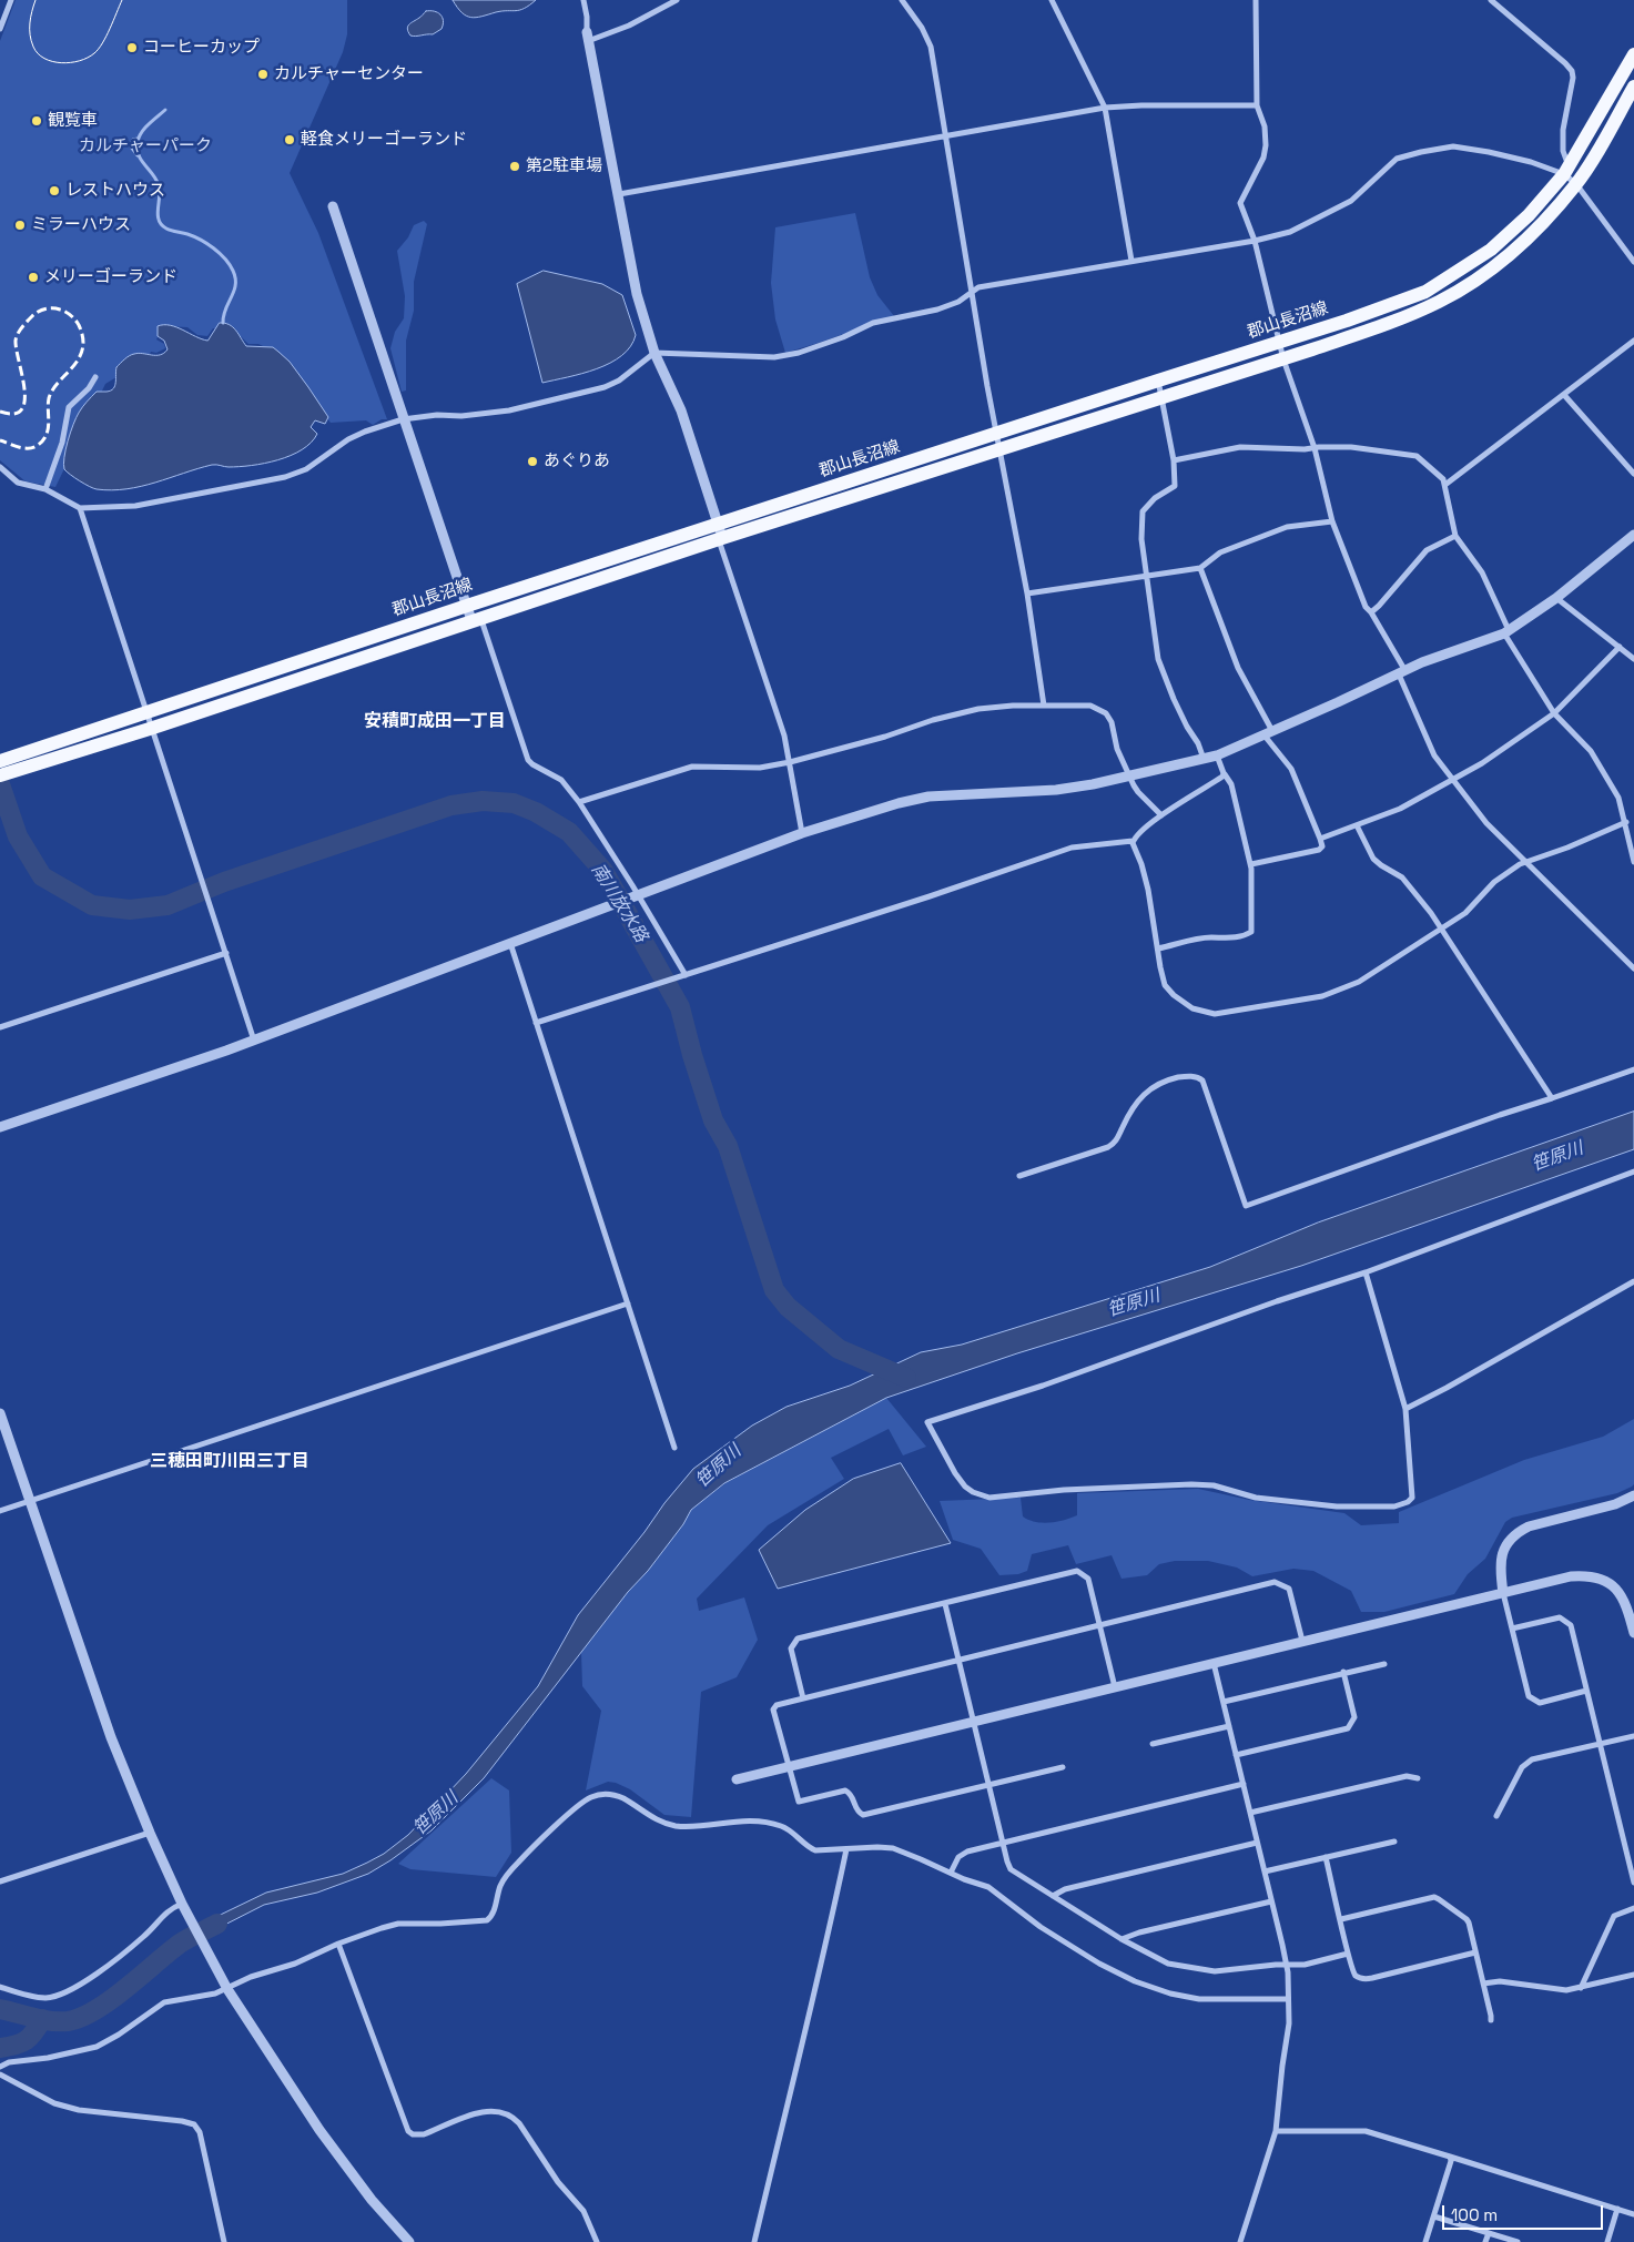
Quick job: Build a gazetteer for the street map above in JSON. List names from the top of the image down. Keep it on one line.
{"streets":{"main road":["郡山長沼線"]},"districts":["安積町成田一丁目","三穂田町川田三丁目"],"water":["南川放水路","笹原川"],"parks":["カルチャーパーク"],"places":["コーヒーカップ","カルチャーセンター","観覧車","軽食メリーゴーランド","第2駐車場","レストハウス","ミラーハウス","メリーゴーランド","あぐりあ"],"scale_bar":"100 m"}
